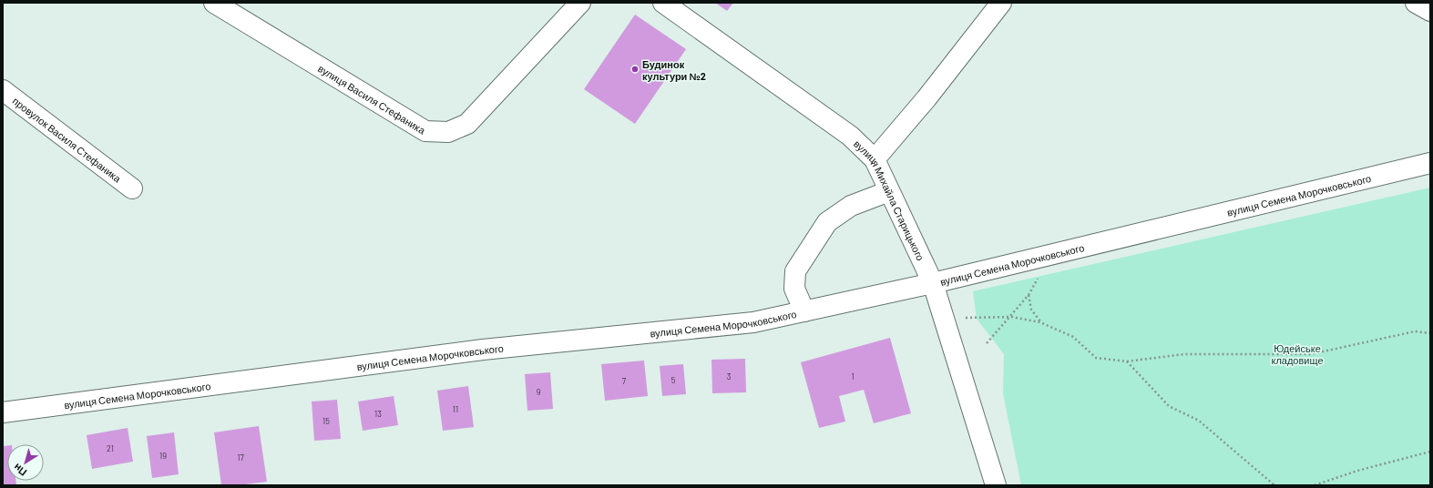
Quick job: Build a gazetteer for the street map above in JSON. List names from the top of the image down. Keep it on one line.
{"streets":{"street":["вулиця Василя Стефаника","провулок Василя Стефаника","вулиця Семена Морочковського","вулиця Михайла Старицького"]},"crossings":[["вулиця Семена Морочковського","вулиця Михайла Старицького"]],"parks":["Юдейське кладовище"],"places":["Будинок культури №2"],"house_numbers":["3","1","5","7","9","11","13","15","21","19","17"],"north":"bottom left"}
